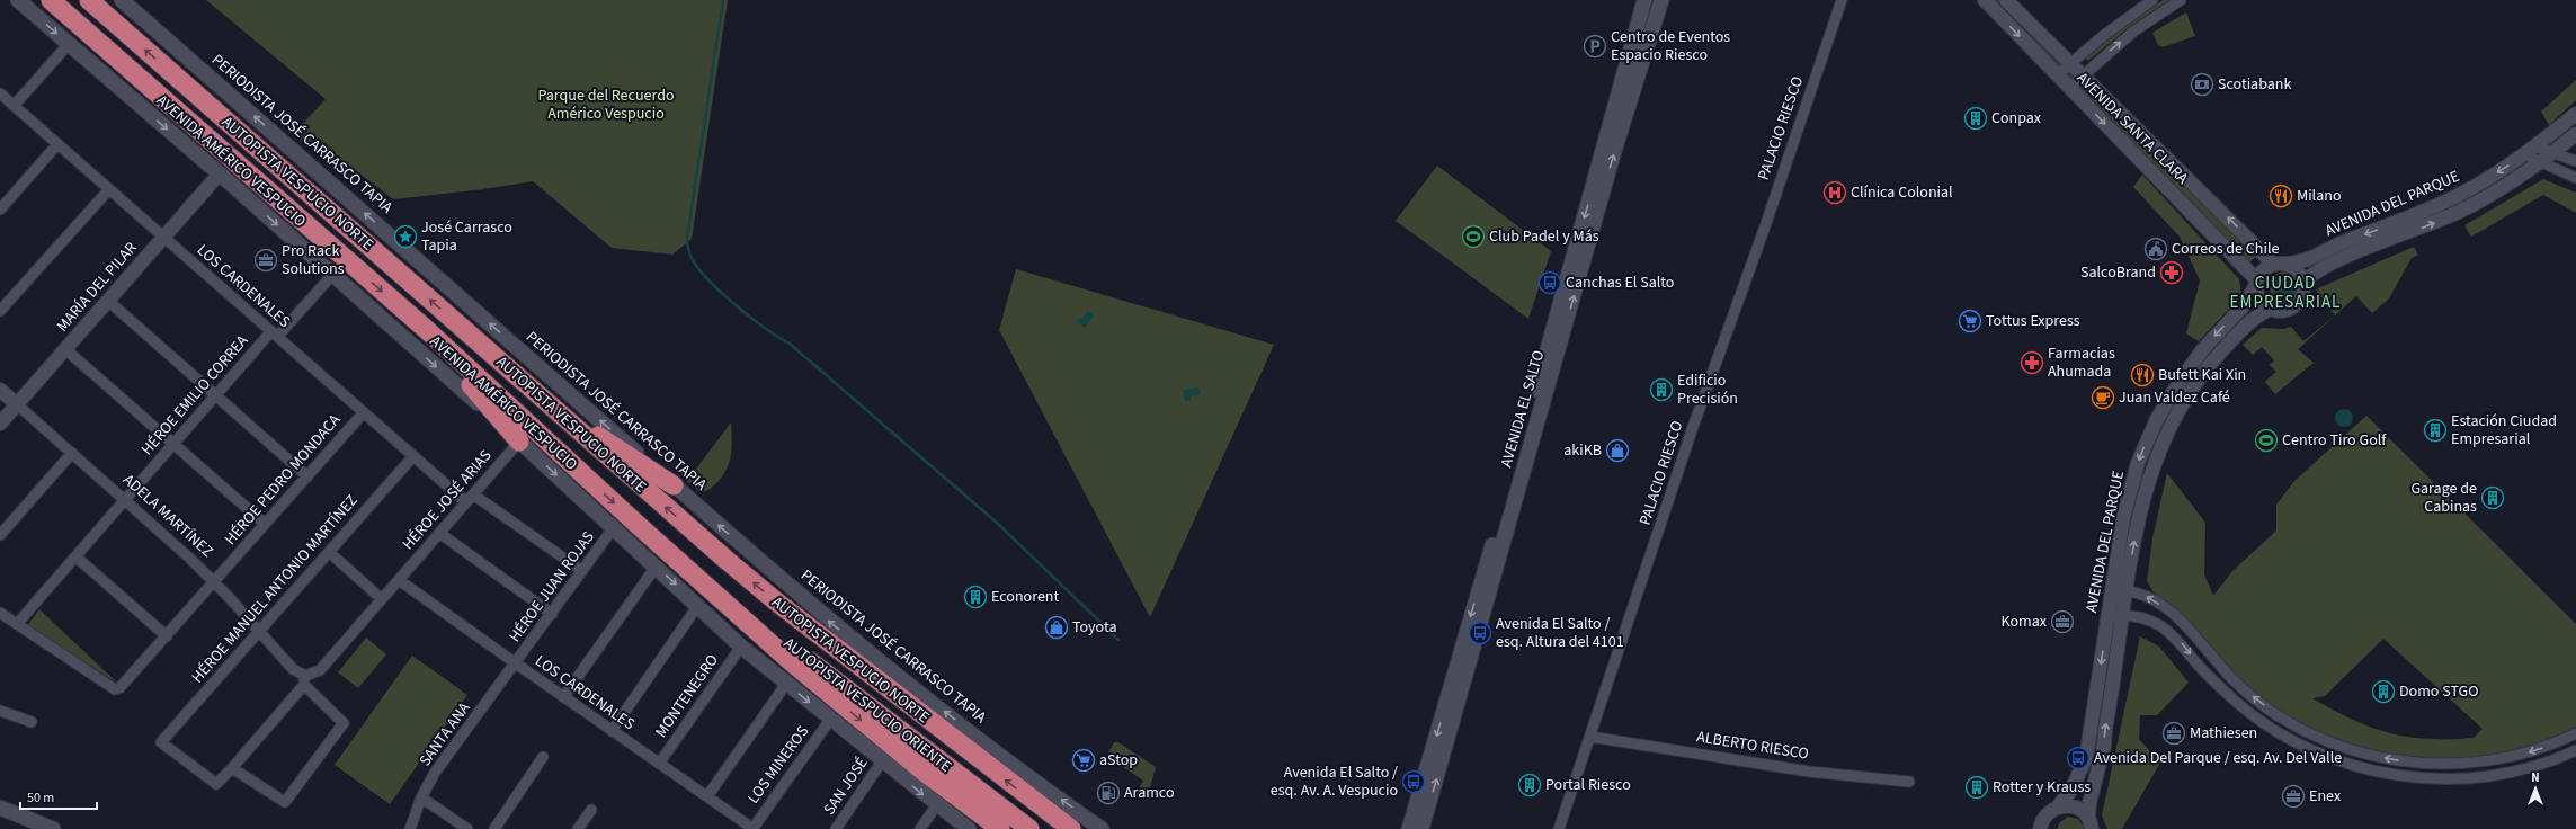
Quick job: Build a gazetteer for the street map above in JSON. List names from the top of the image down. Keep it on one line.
{"streets":{"highway":["AUTOPISTA VESPUCIO NORTE","AUTOPISTA VESPUCIO ORIENTE"],"main road":["PERIODISTA JOSÉ CARRASCO TAPIA","AVENIDA AMÉRICO VESPUCIO","AVENIDA EL SALTO"],"street":["PALACIO RIESCO","AVENIDA SANTA CLARA","AVENIDA DEL PARQUE","LOS CARDENALES","MARÍA DEL PILAR","HÉROE EMILIO CORREA","HÉROE PEDRO MONDACA","HÉROE JOSÉ ARIAS","ADELA MARTÍNEZ","HÉROE JUAN ROJAS","HÉROE MANUEL ANTONIO MARTÍNEZ","MONTENEGRO","SANTA ANA","ALBERTO RIESCO","LOS MINEROS","SAN JOSÉ"]},"crossings":[["PALACIO RIESCO","ALBERTO RIESCO"],["AVENIDA SANTA CLARA","AVENIDA DEL PARQUE"],["AVENIDA AMÉRICO VESPUCIO","MARÍA DEL PILAR"],["AVENIDA AMÉRICO VESPUCIO","HÉROE EMILIO CORREA"],["AVENIDA AMÉRICO VESPUCIO","HÉROE JOSÉ ARIAS"],["AVENIDA AMÉRICO VESPUCIO","HÉROE JUAN ROJAS"],["AVENIDA AMÉRICO VESPUCIO","MONTENEGRO"],["AVENIDA AMÉRICO VESPUCIO","LOS MINEROS"],["AVENIDA AMÉRICO VESPUCIO","SAN JOSÉ"],["AUTOPISTA VESPUCIO NORTE","AUTOPISTA VESPUCIO ORIENTE"],["LOS CARDENALES","MARÍA DEL PILAR"],["LOS CARDENALES","HÉROE EMILIO CORREA"],["LOS CARDENALES","HÉROE PEDRO MONDACA"],["LOS CARDENALES","HÉROE JOSÉ ARIAS"],["LOS CARDENALES","HÉROE JUAN ROJAS"],["LOS CARDENALES","HÉROE MANUEL ANTONIO MARTÍNEZ"],["LOS CARDENALES","MONTENEGRO"],["LOS CARDENALES","SANTA ANA"],["LOS CARDENALES","LOS MINEROS"],["MARÍA DEL PILAR","ADELA MARTÍNEZ"],["HÉROE EMILIO CORREA","HÉROE PEDRO MONDACA"],["HÉROE EMILIO CORREA","ADELA MARTÍNEZ"],["HÉROE PEDRO MONDACA","ADELA MARTÍNEZ"],["HÉROE JOSÉ ARIAS","ADELA MARTÍNEZ"],["ADELA MARTÍNEZ","HÉROE MANUEL ANTONIO MARTÍNEZ"],["HÉROE JUAN ROJAS","SANTA ANA"]],"one_way":["PERIODISTA JOSÉ CARRASCO TAPIA","AVENIDA AMÉRICO VESPUCIO"],"districts":["CIUDAD EMPRESARIAL"],"parks":["Parque del Recuerdo Américo Vespucio"],"places":{"parking":["Centro de Eventos Espacio Riesco"],"bank":["Scotiabank"],"building":["Conpax","Edificio Precisión","Estación Ciudad Empresarial","Garage de Cabinas","Econorent","Domo STGO","Portal Riesco","Rotter y Krauss"],"hospital":["Clínica Colonial"],"restaurant":["Milano","Bufett Kai Xin"],"place":["José Carrasco Tapia"],"sports":["Club Padel y Más","Centro Tiro Golf"],"public building":["Correos de Chile"],"office":["Pro Rack Solutions","Komax","Mathiesen","Enex"],"pharmacy":["SalcoBrand","Farmacias Ahumada"],"bus stop":["Canchas El Salto","Avenida El Salto / esq. Altura del 4101","Avenida Del Parque / esq. Av. Del Valle","Avenida El Salto / esq. Av. A. Vespucio"],"supermarket":["Tottus Express","aStop"],"cafe":["Juan Valdez Café"],"shop":["akiKB","Toyota"],"fuel station":["Aramco"]},"scale_bar":"50 m","north":"top"}
